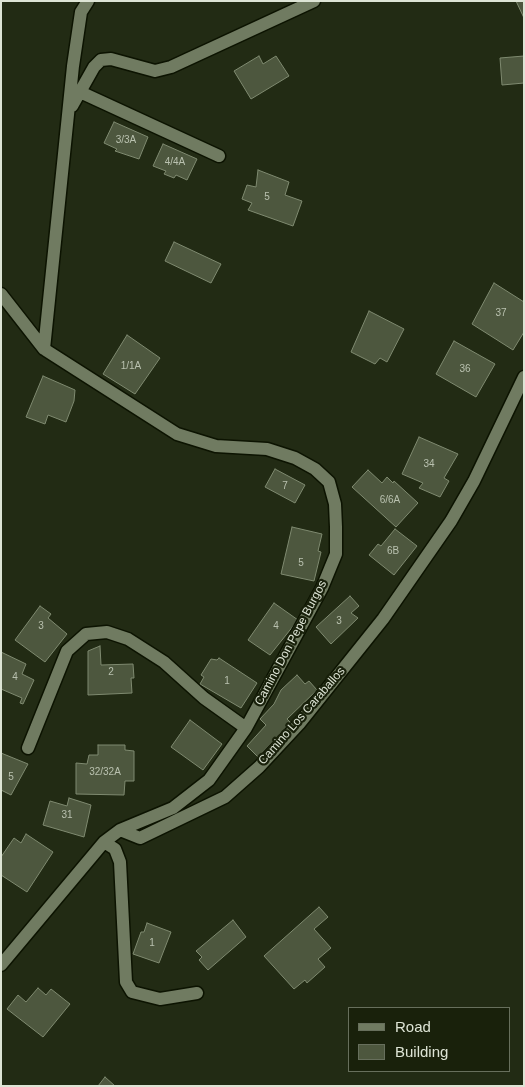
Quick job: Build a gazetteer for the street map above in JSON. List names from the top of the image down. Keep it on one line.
{"streets":{"street":["Camino Don Pepe Burgos","Camino Los Caraballos"]},"crossings":[["Camino Don Pepe Burgos","Camino Los Caraballos"]],"house_numbers":["3/3A","4/4A","5","37","1/1A","36","34","7","6/6A","6B","5","3","3","4","2","4","1","32/32A","5","31","1"],"legend":["Road","Building"]}
